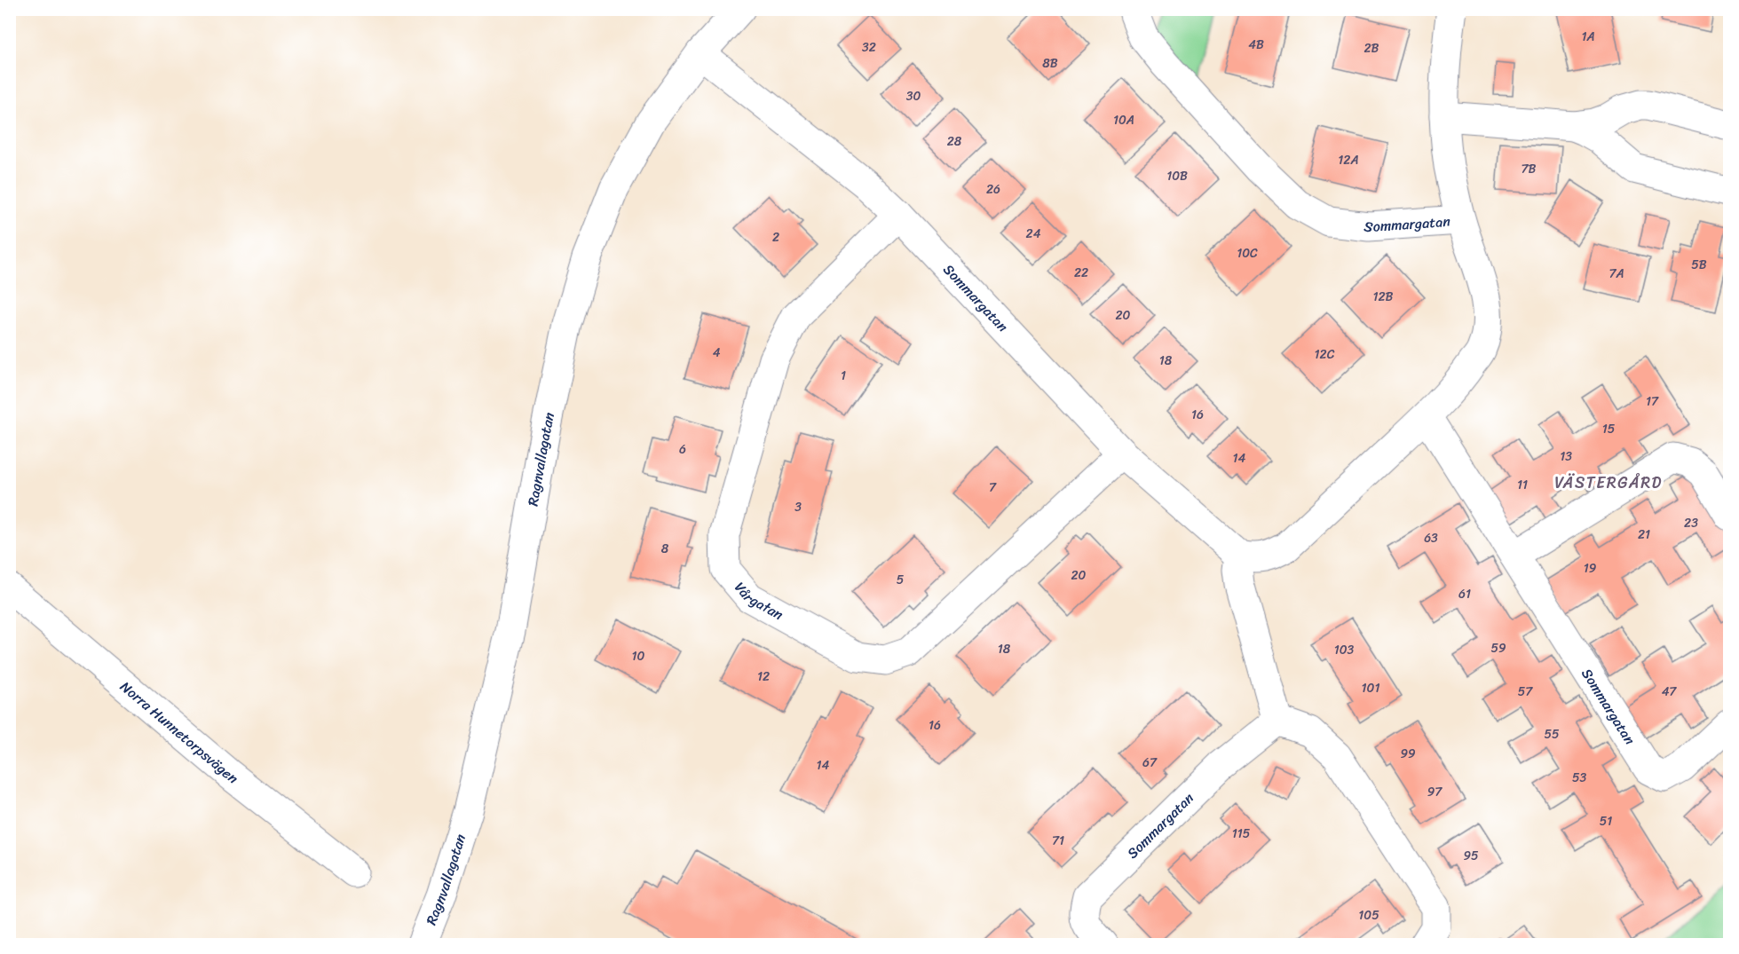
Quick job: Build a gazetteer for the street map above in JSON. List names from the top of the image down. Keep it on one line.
{"streets":{"street":["Sommargatan","Ragnvallagatan","Vårgatan","Norra Hunnetorpsvägen"]},"crossings":[["Sommargatan","Ragnvallagatan"],["Sommargatan","Vårgatan"]],"districts":["VÄSTERGÅRD"],"house_numbers":["1A","4B","32","2B","8B","30","10A","28","12A","7B","10B","26","24","2","10C","5B","22","7A","12B","20","4","12C","18","1","17","16","15","6","13","14","11","7","3","23","21","63","8","19","20","5","61","59","18","103","10","12","101","57","47","16","55","99","67","14","53","97","51","115","71","95","105"]}
